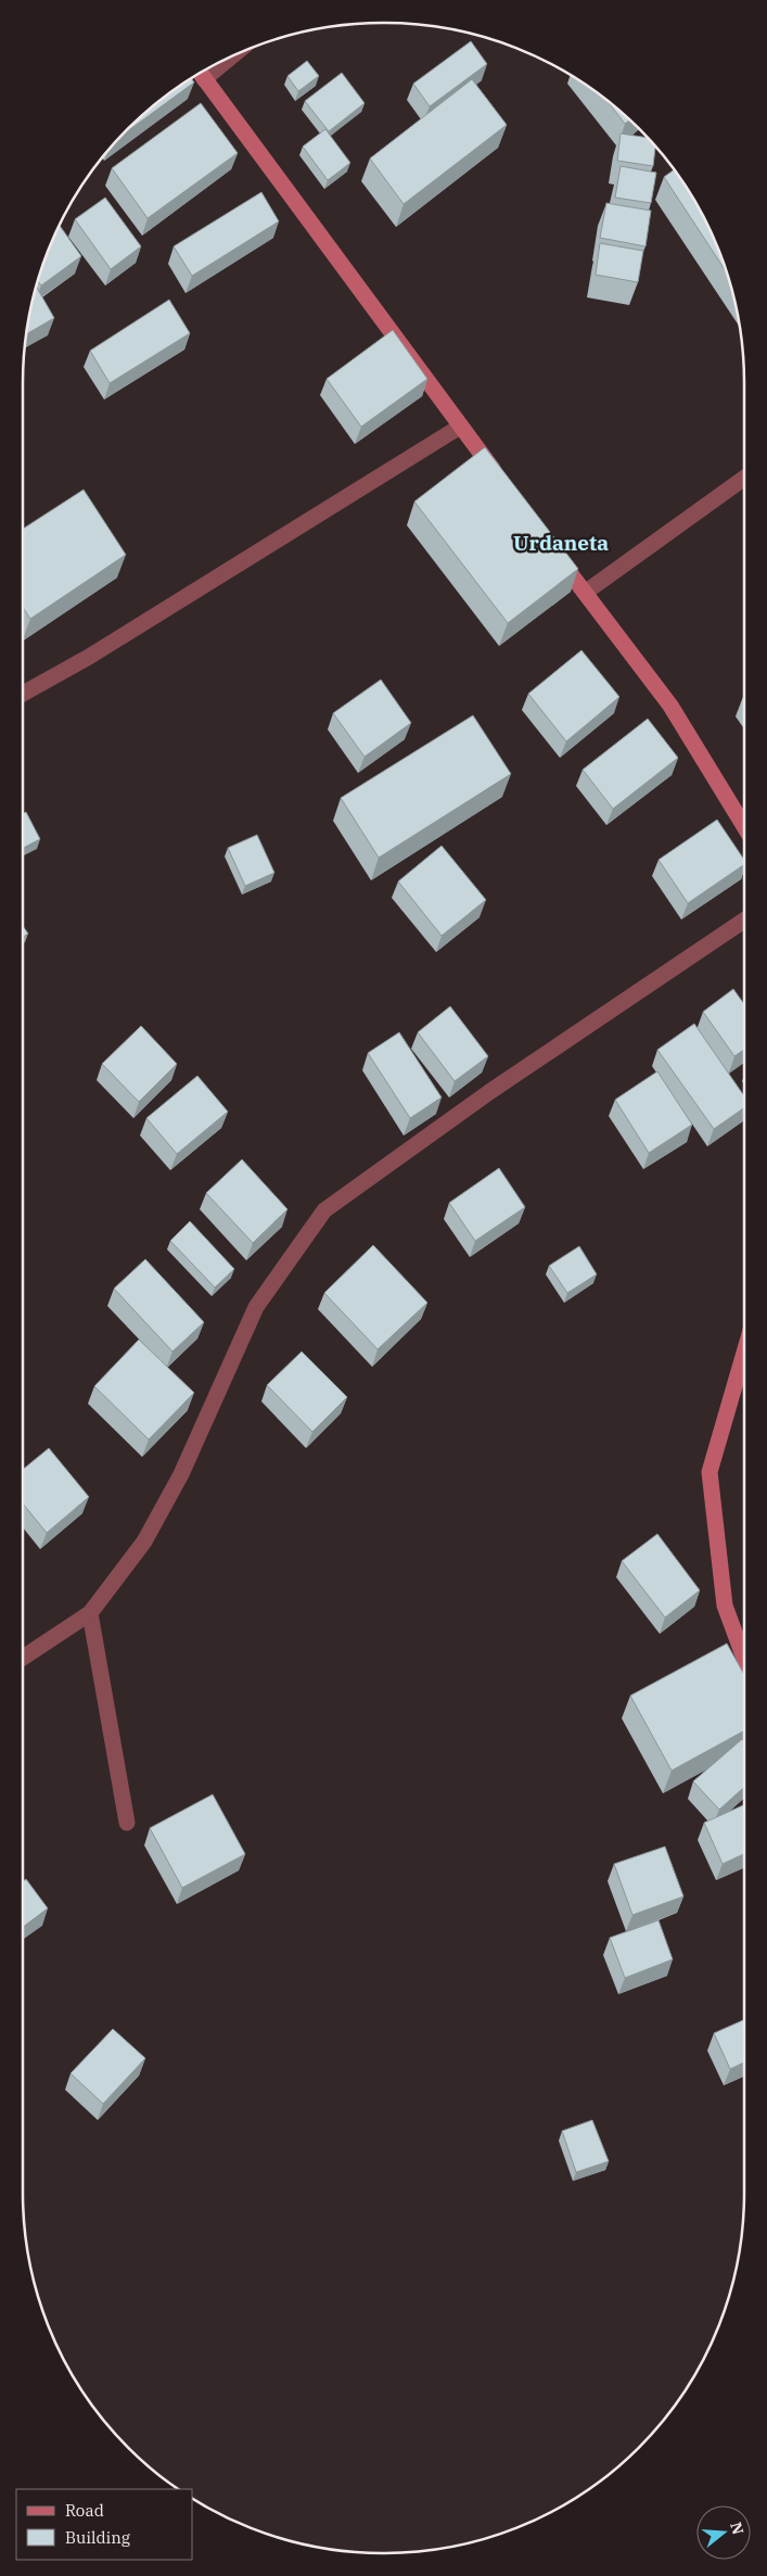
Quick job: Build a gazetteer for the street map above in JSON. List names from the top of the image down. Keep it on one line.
{"districts":["Urdaneta"],"legend":["Road","Building"],"north":"right"}
